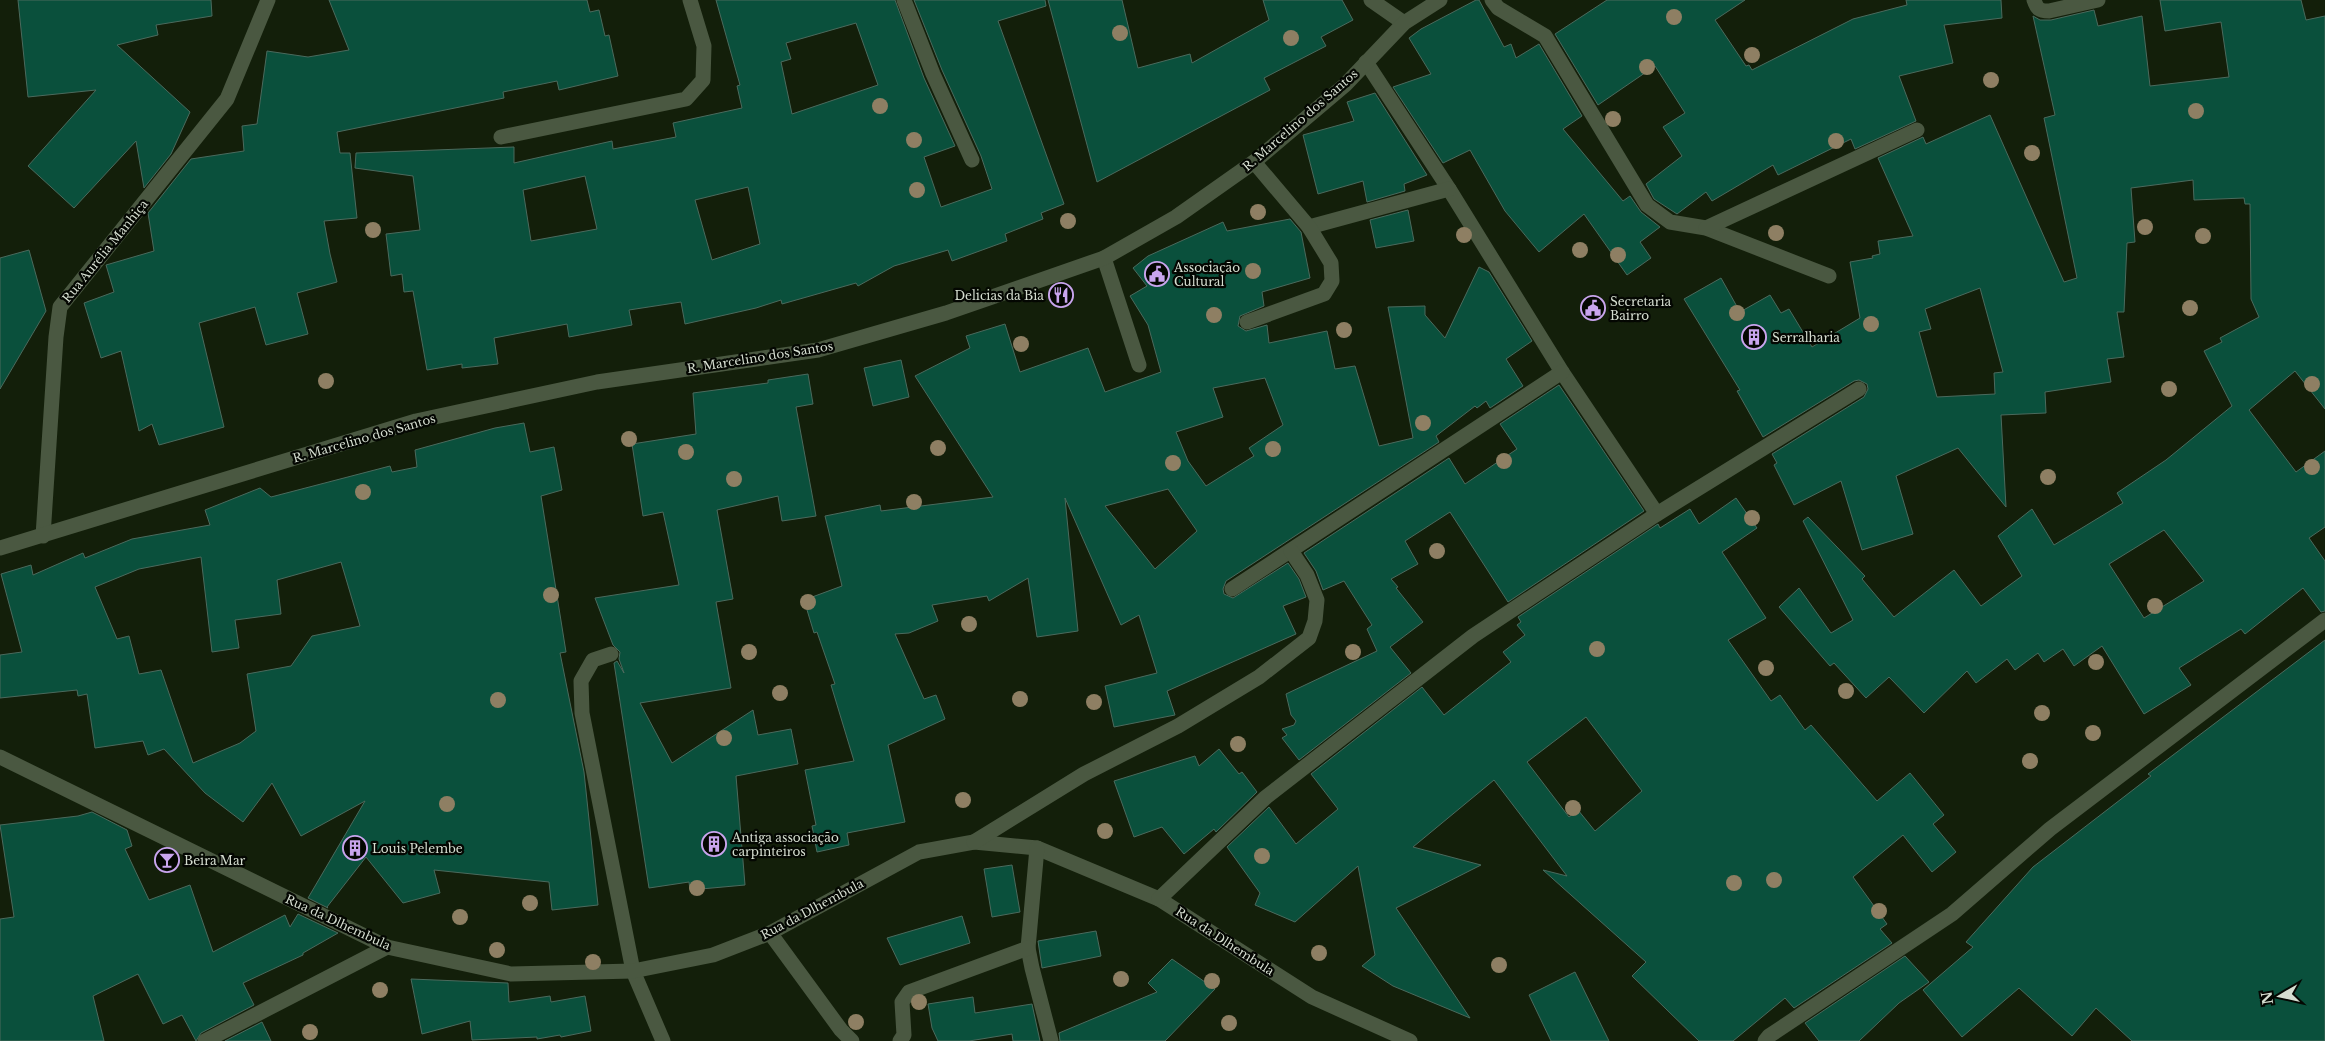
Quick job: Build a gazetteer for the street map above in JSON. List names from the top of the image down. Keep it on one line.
{"streets":{"street":["R. Marcelino dos Santos","Rua Aurélia Manhiça","Rua da Dlhembula"]},"crossings":[["R. Marcelino dos Santos","Rua Aurélia Manhiça"]],"places":{"public building":["Associação Cultural","Secretaria Bairro"],"restaurant":["Delicias da Bia"],"building":["Serralharia","Antiga associação carpinteiros","Louis Pelembe"],"bar":["Beira Mar"]},"north":"left"}
